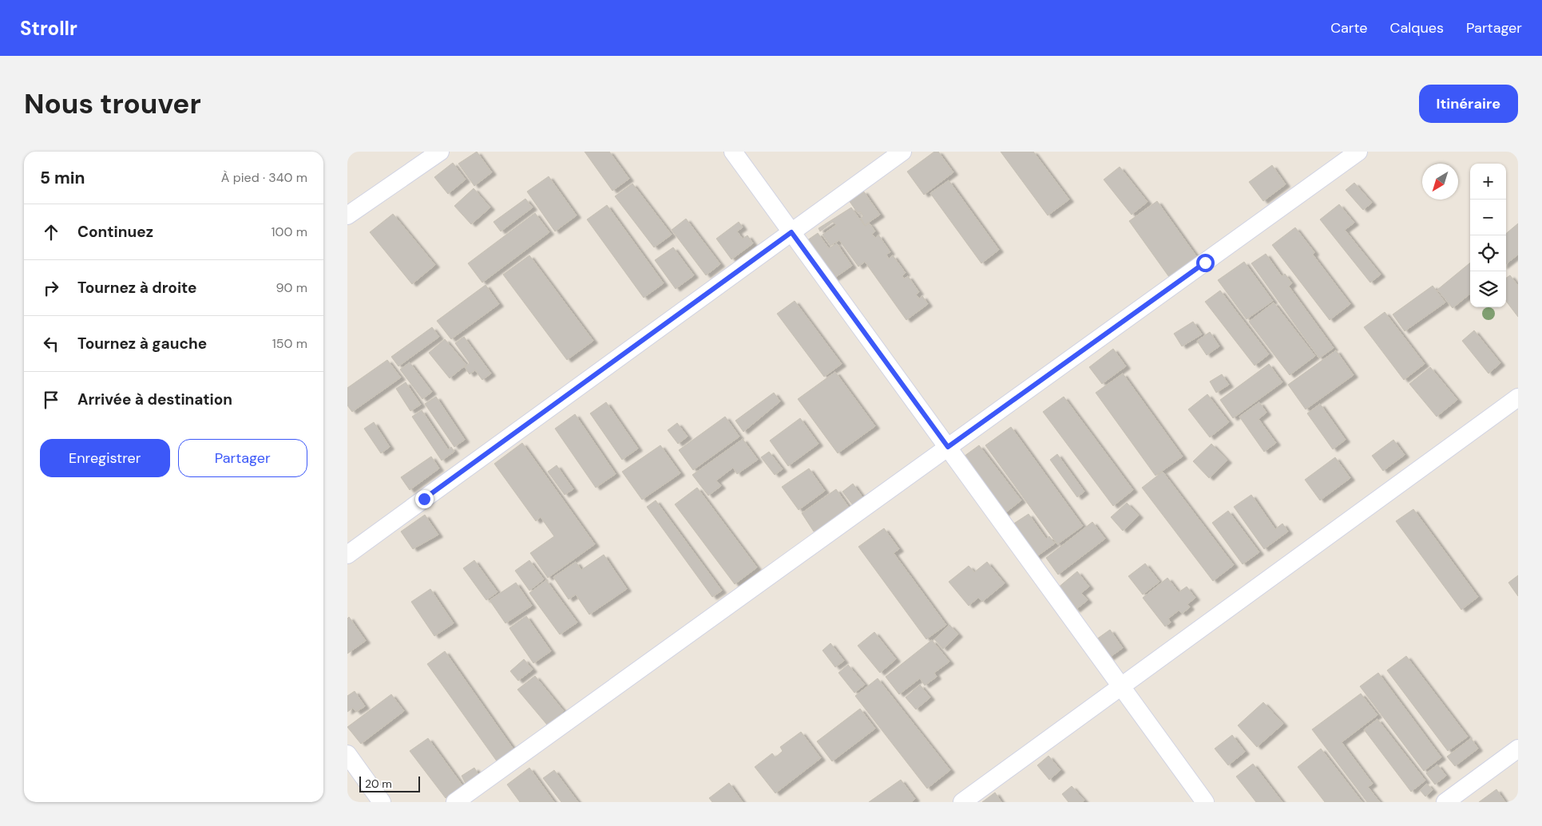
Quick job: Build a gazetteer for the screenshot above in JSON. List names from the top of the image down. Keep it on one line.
{"scale_bar":"20 m","north":"bottom left","page":{"header":"Strollr","nav":["Carte","Calques","Partager"],"buttons":["Itinéraire",["Enregistrer","Partager"]],"title":"Nous trouver","heading":["5 min","À pied · 340 m"],"map_buttons":["+","−"],"list":[["Continuez","100 m"],["Tournez à droite","90 m"],["Tournez à gauche","150 m"],"Arrivée à destination"],"scale":"20 m"}}
